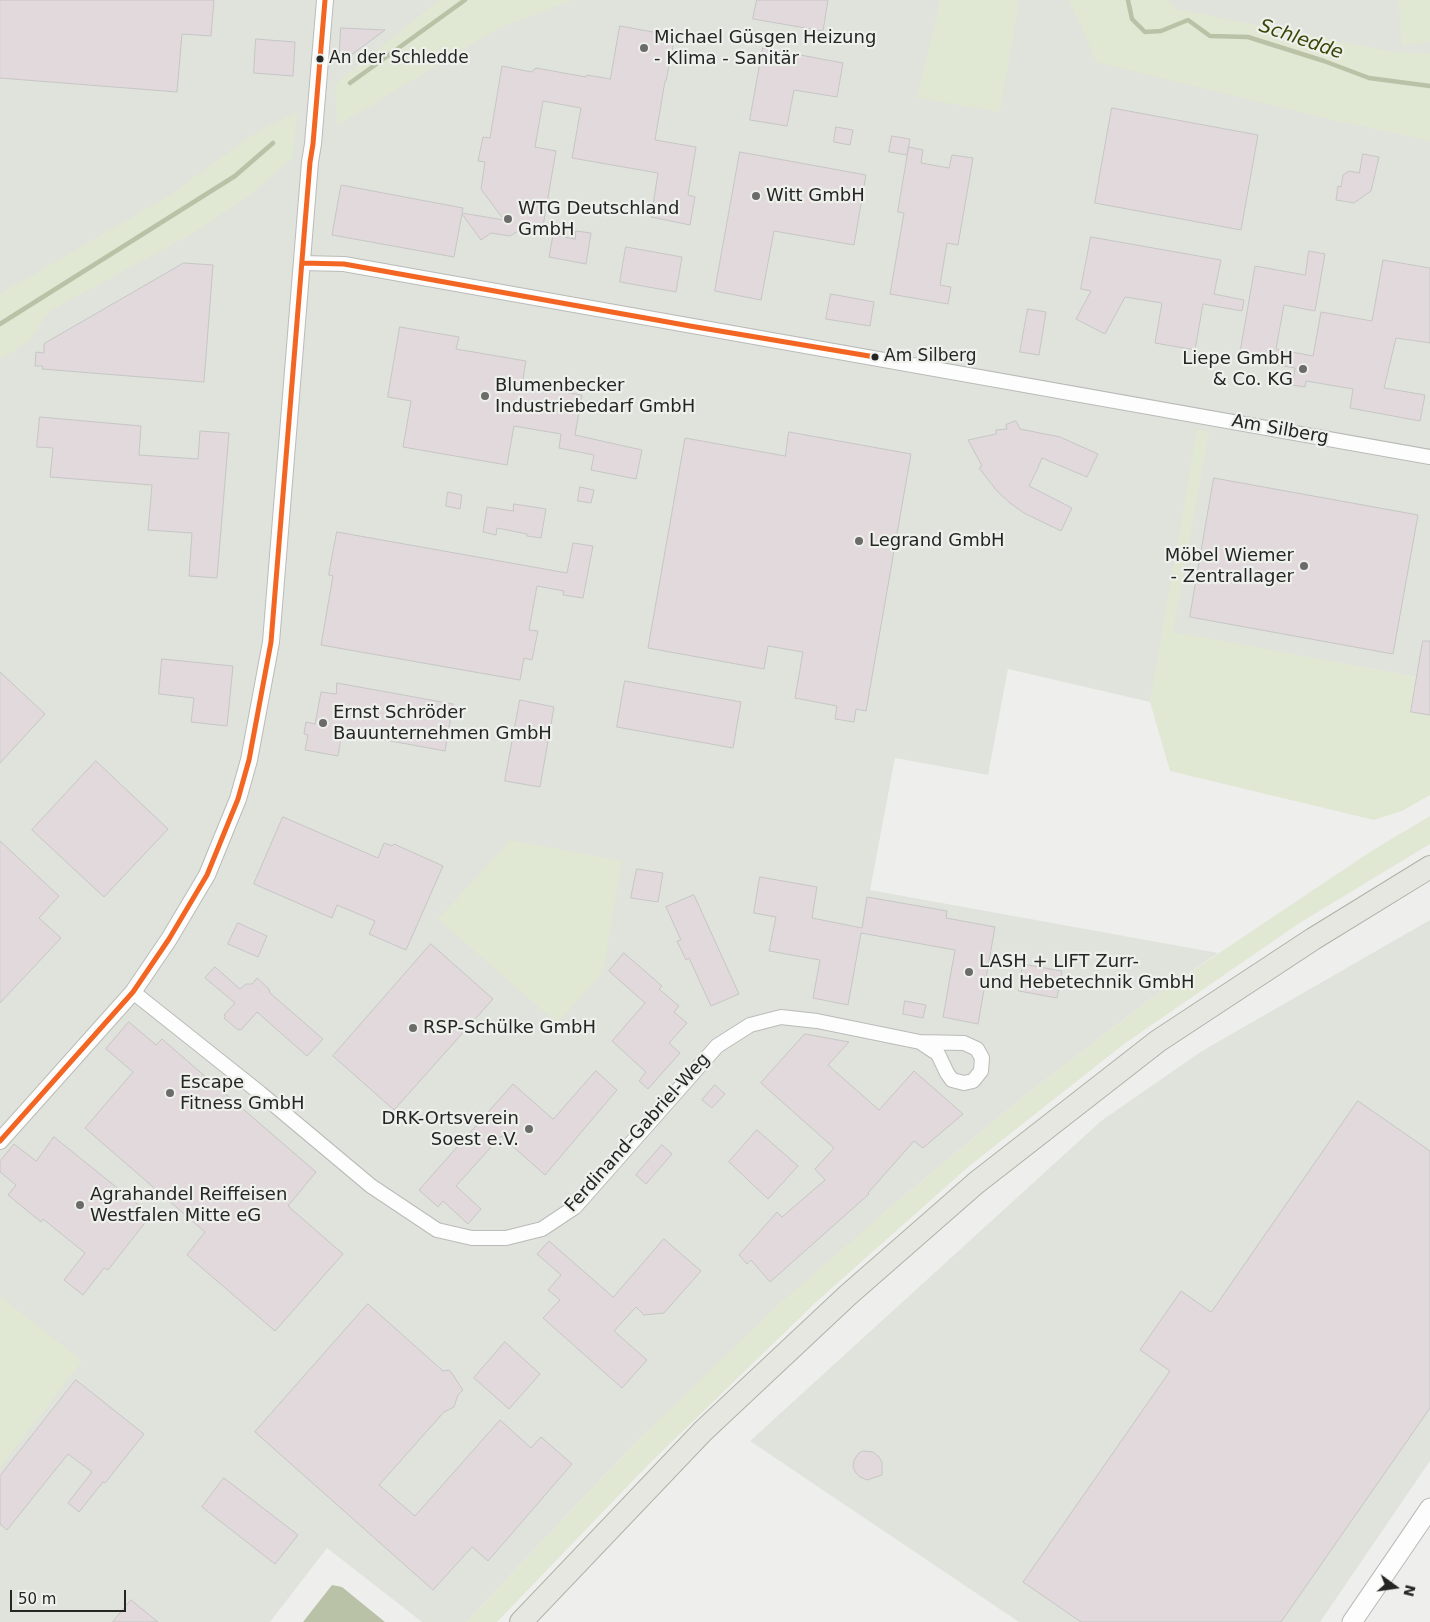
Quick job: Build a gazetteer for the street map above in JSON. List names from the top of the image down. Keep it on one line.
{"streets":{"street":["Am Silberg","Ferdinand-Gabriel-Weg"]},"water":["Schledde"],"places":["Michael Güsgen Heizung - Klima - Sanitär","An der Schledde","Witt GmbH","WTG Deutschland GmbH","Am Silberg","Liepe GmbH & Co. KG","Blumenbecker Industriebedarf GmbH","Legrand GmbH","Möbel Wiemer - Zentrallager","Ernst Schröder Bauunternehmen GmbH","LASH + LIFT Zurr- und Hebetechnik GmbH","RSP-Schülke GmbH","Escape Fitness GmbH","DRK-Ortsverein Soest e.V.","Agrahandel Reiffeisen Westfalen Mitte eG"],"scale_bar":"50 m","north":"right"}
